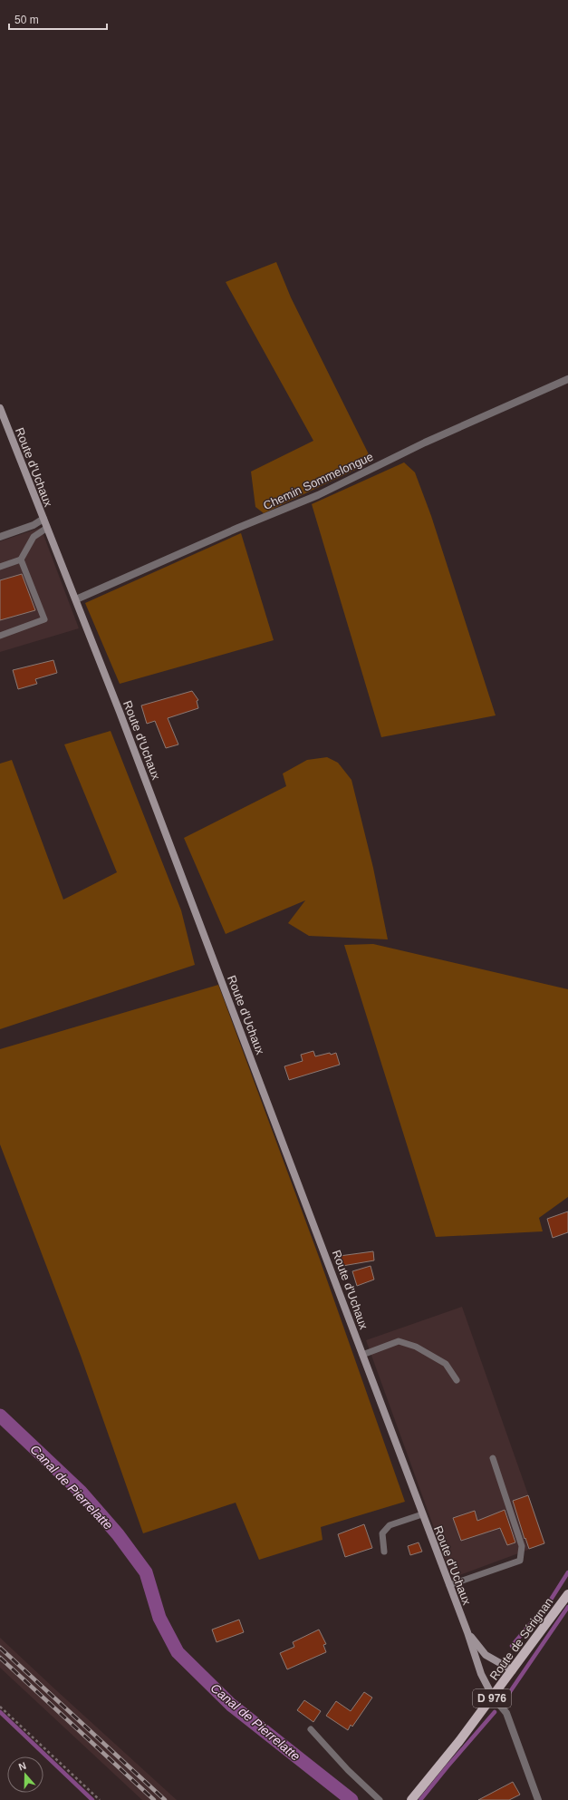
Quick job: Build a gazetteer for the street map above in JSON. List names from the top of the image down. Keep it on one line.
{"streets":{"main road":["Route d'Uchaux","Route de Sérignan","D 976"],"street":["Chemin Sommelongue"]},"crossings":[["Route d'Uchaux","Chemin Sommelongue"],["Route d'Uchaux","Route de Sérignan"]],"water":["Canal de Pierrelatte"],"scale_bar":"50 m","north":"top"}
